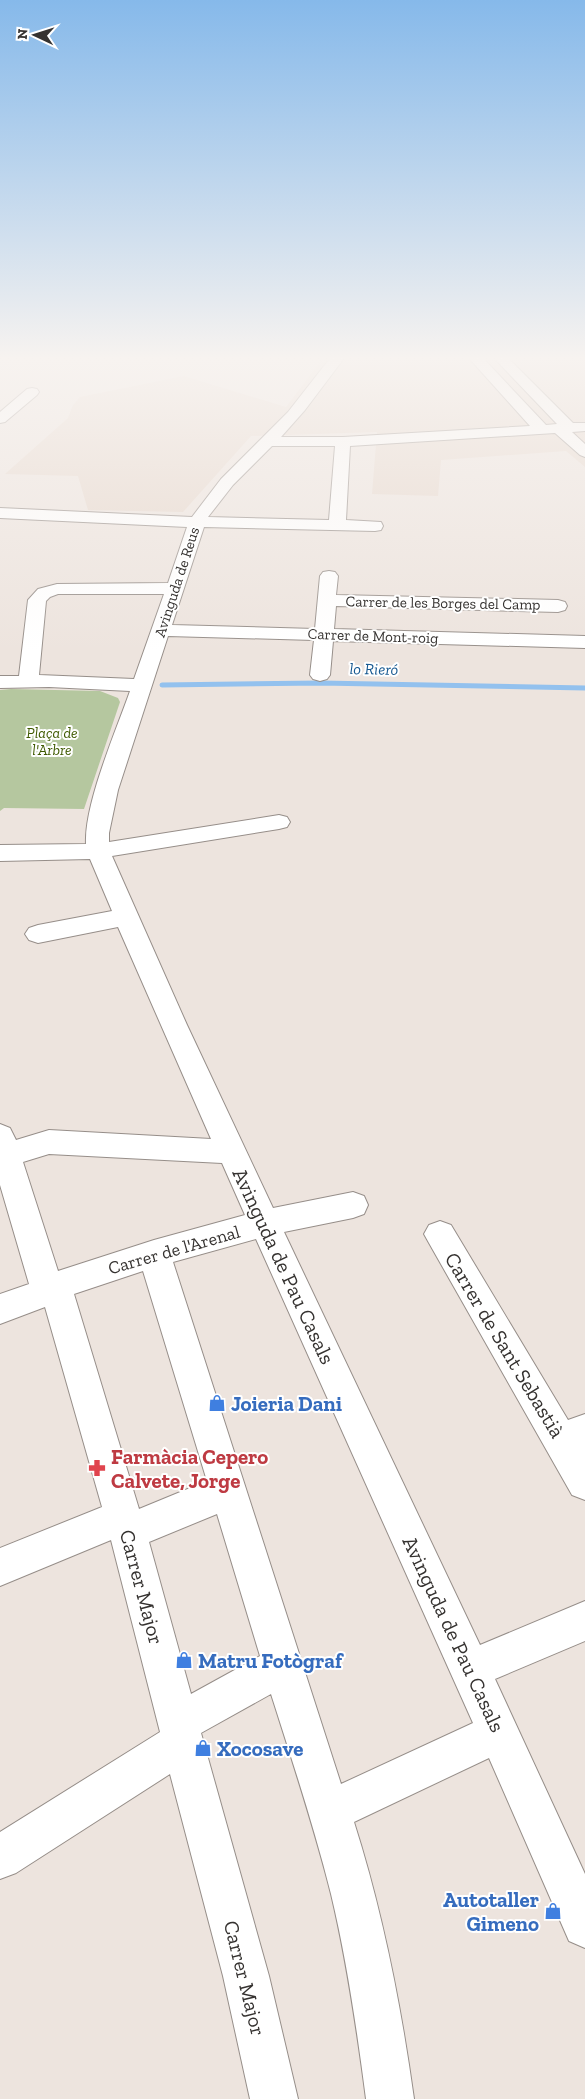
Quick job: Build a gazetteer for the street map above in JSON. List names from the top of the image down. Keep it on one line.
{"streets":{"street":["Avinguda de Reus","Carrer de les Borges del Camp","Carrer de Mont-roig","Carrer de l'Arenal","Avinguda de Pau Casals","Carrer de Sant Sebastià","Carrer Major"]},"crossings":[["Avinguda de Reus","Carrer de Mont-roig"],["Avinguda de Reus","Avinguda de Pau Casals"],["Carrer de l'Arenal","Avinguda de Pau Casals"],["Carrer de l'Arenal","Carrer Major"]],"water":["lo Rieró"],"parks":["Plaça de l'Arbre"],"places":{"shop":["Joieria Dani","Matru Fotògraf","Xocosave","Autotaller Gimeno"],"pharmacy":["Farmàcia Cepero Calvete, Jorge"]},"north":"left"}
